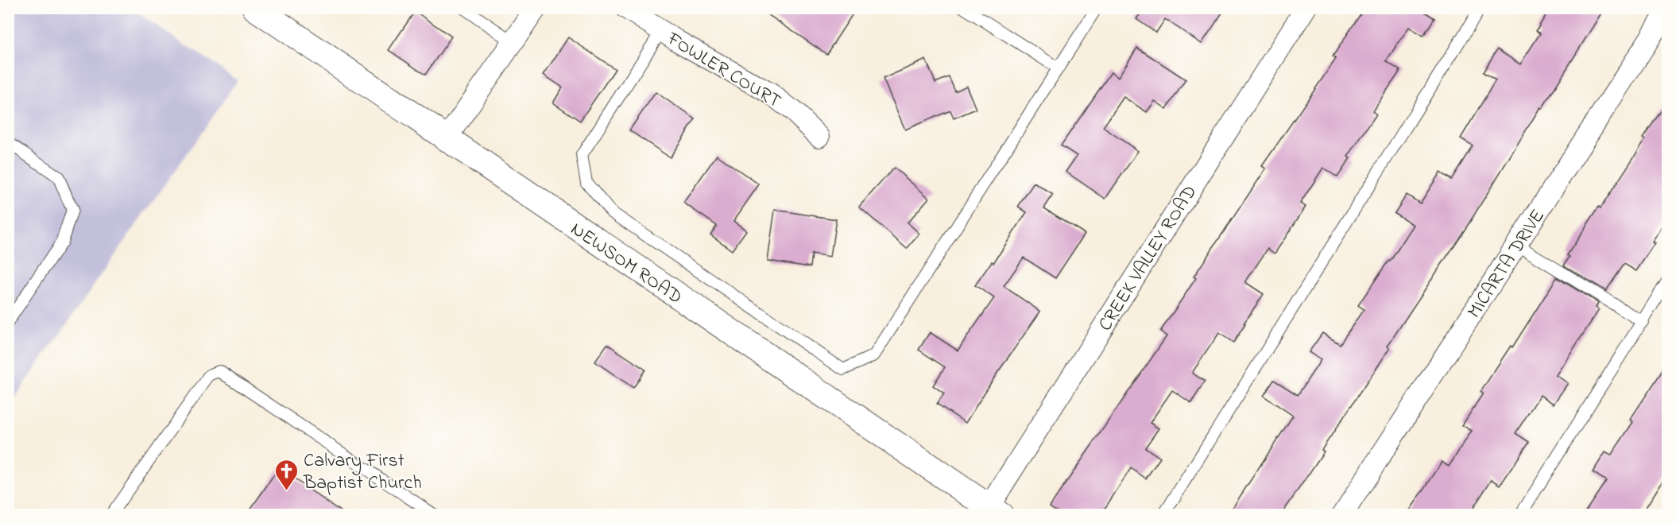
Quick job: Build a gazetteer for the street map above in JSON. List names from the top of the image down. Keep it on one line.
{"streets":{"street":["FOWLER COURT","CREEK VALLEY ROAD","NEWSOM ROAD","MICARTA DRIVE"]},"crossings":[["CREEK VALLEY ROAD","NEWSOM ROAD"]],"places":{"church":["Calvary First Baptist Church"]}}
